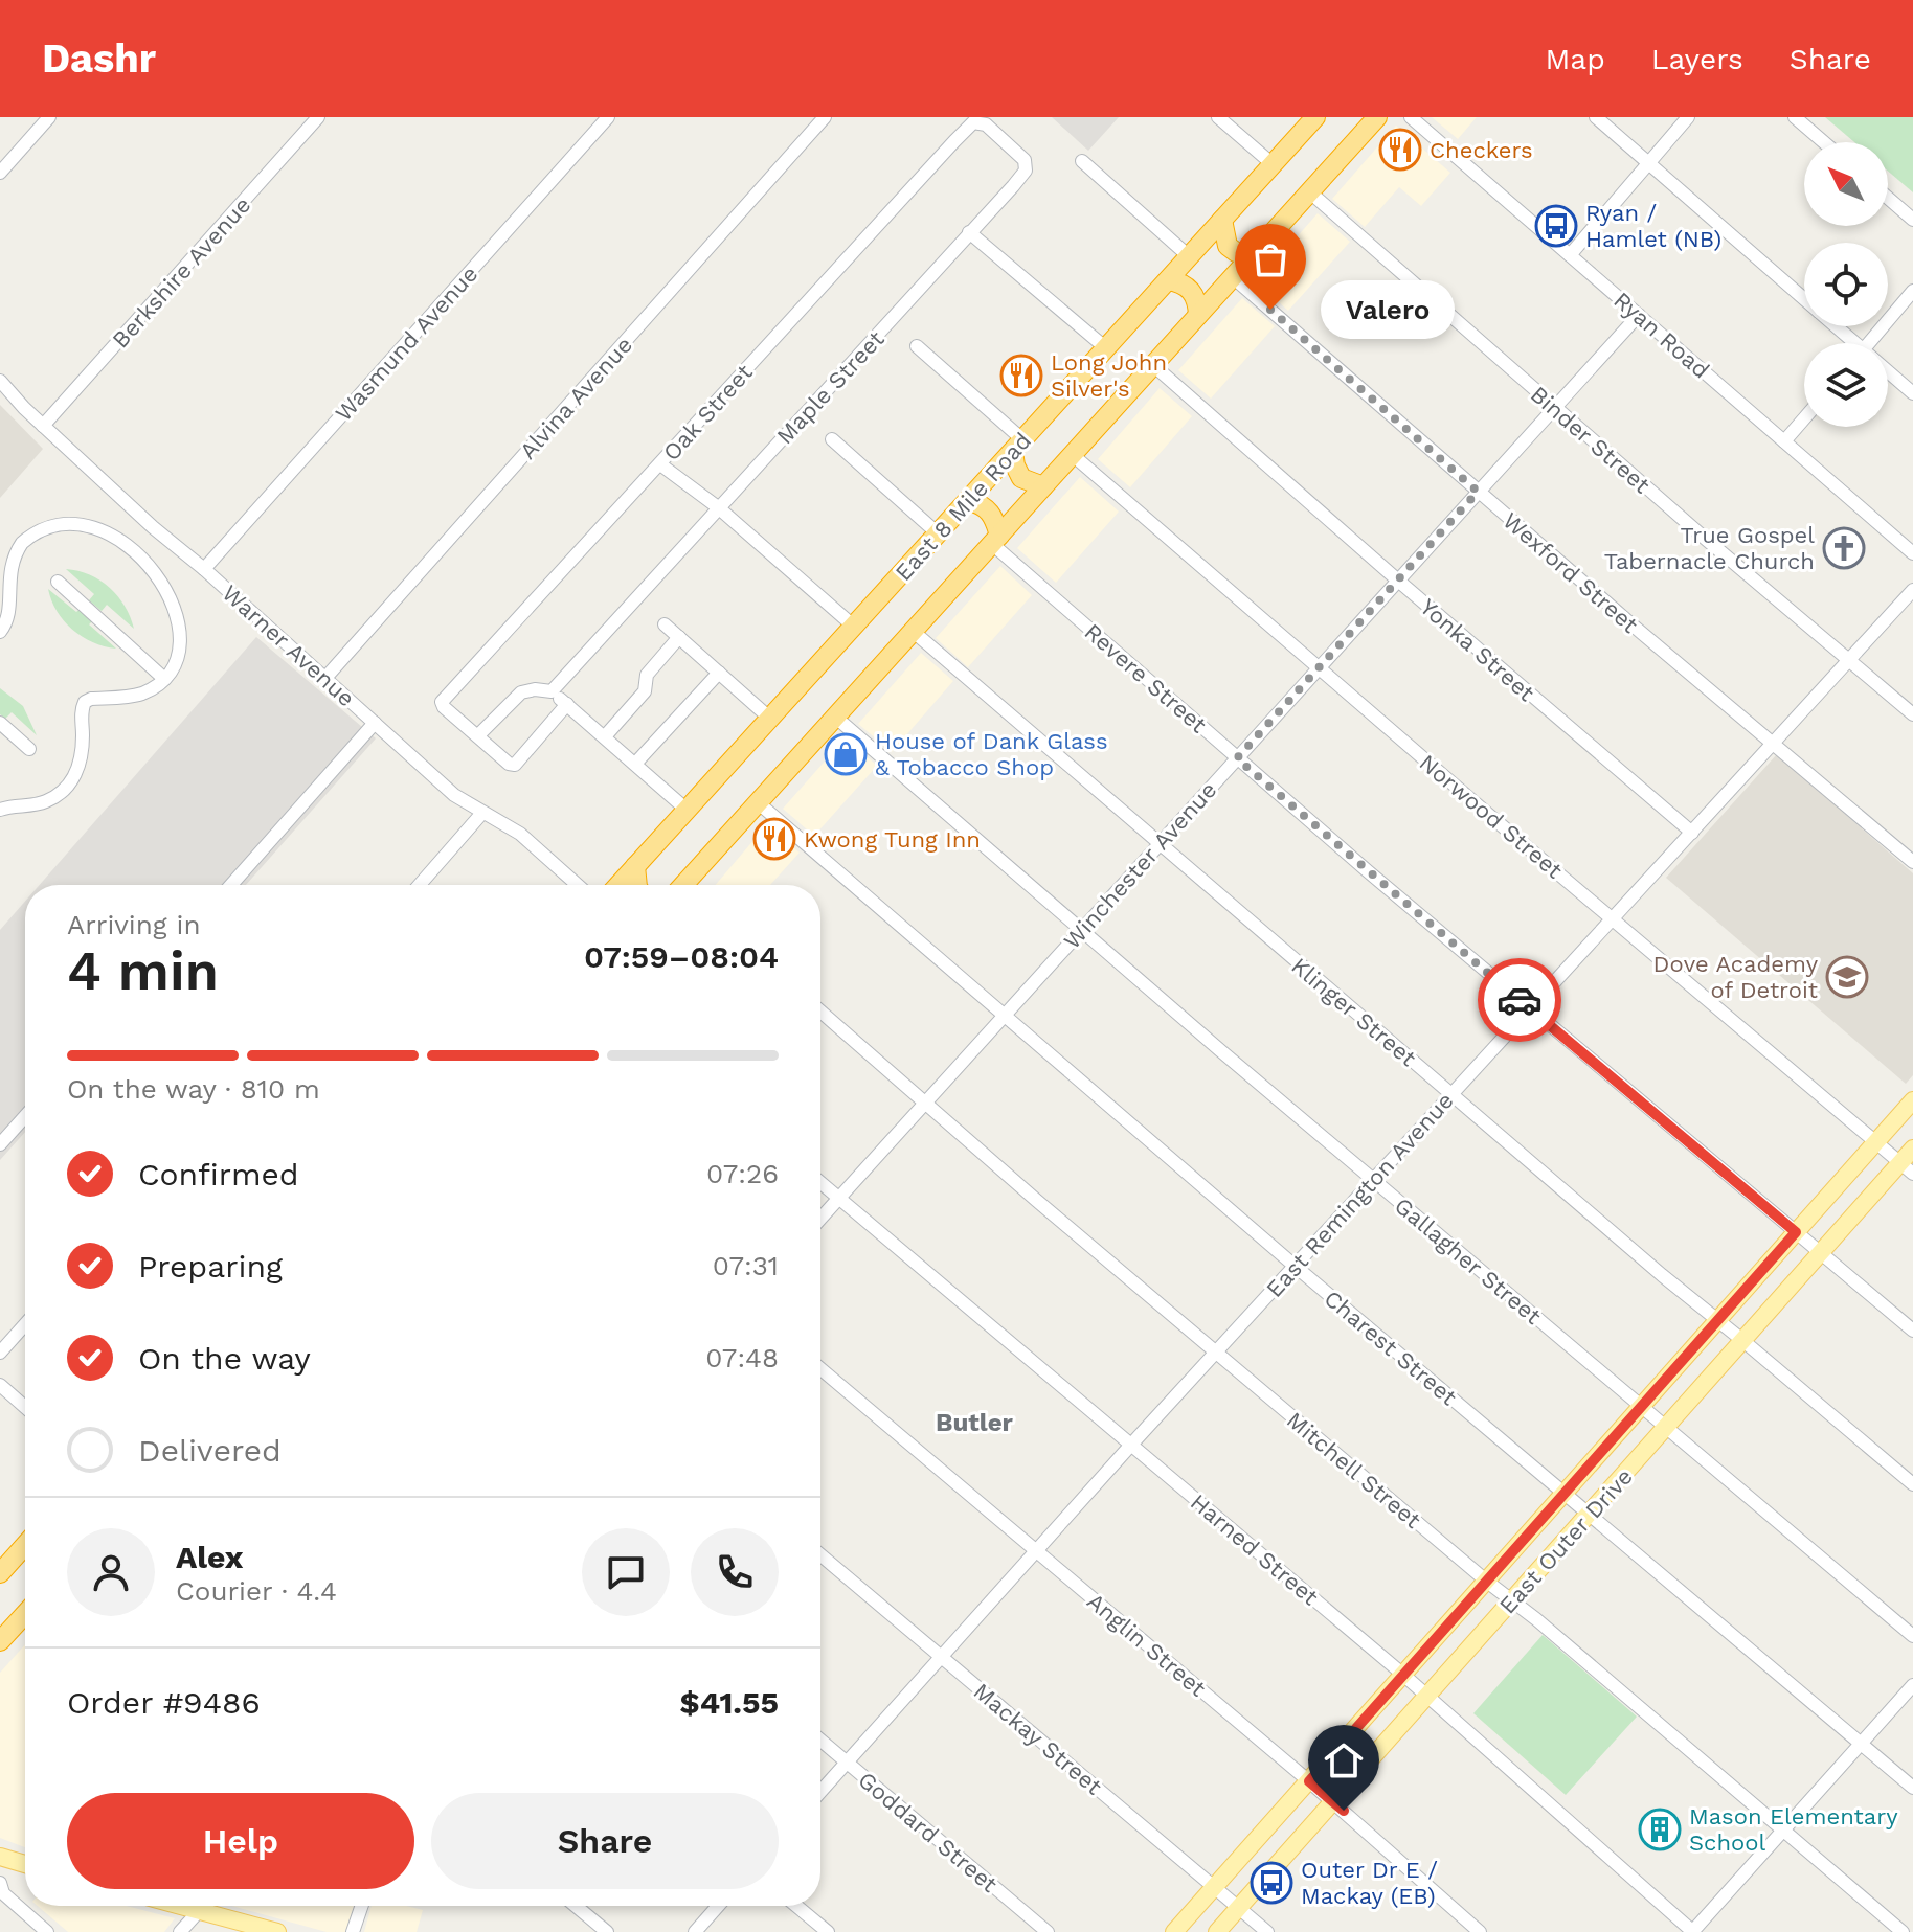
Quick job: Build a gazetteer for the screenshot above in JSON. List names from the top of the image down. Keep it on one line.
{"streets":{"highway":["East 8 Mile Road"],"main road":["East Outer Drive"],"street":["Berkshire Avenue","Ryan Road","Wasmund Avenue","Maple Street","Alvina Avenue","Oak Street","Binder Street","Wexford Street","Warner Avenue","Yonka Street","Revere Street","Norwood Street","Winchester Avenue","Klinger Street","East Remington Avenue","Gallagher Street","Charest Street","Mitchell Street","Harned Street","Anglin Street","Mackay Street","Goddard Street"]},"crossings":[["Berkshire Avenue","Warner Avenue"],["Ryan Road","Winchester Avenue"],["Wasmund Avenue","Warner Avenue"],["Maple Street","Oak Street"],["Alvina Avenue","Warner Avenue"],["Binder Street","East 8 Mile Road"],["Binder Street","Winchester Avenue"],["Binder Street","East Remington Avenue"],["East 8 Mile Road","Wexford Street"],["East 8 Mile Road","Yonka Street"],["East 8 Mile Road","Revere Street"],["East 8 Mile Road","Norwood Street"],["East 8 Mile Road","Klinger Street"],["East 8 Mile Road","Gallagher Street"],["East 8 Mile Road","Charest Street"],["Wexford Street","Winchester Avenue"],["Wexford Street","East Remington Avenue"],["Yonka Street","Winchester Avenue"],["Yonka Street","East Remington Avenue"],["Revere Street","Winchester Avenue"],["Revere Street","East Remington Avenue"],["Revere Street","East Outer Drive"],["Norwood Street","Winchester Avenue"],["Norwood Street","East Remington Avenue"],["Norwood Street","East Outer Drive"],["Winchester Avenue","Klinger Street"],["Winchester Avenue","Gallagher Street"],["Winchester Avenue","Charest Street"],["Winchester Avenue","Mitchell Street"],["Winchester Avenue","Harned Street"],["Klinger Street","East Remington Avenue"],["Klinger Street","East Outer Drive"],["East Remington Avenue","Gallagher Street"],["East Remington Avenue","Charest Street"],["East Remington Avenue","Mitchell Street"],["East Remington Avenue","Harned Street"],["East Remington Avenue","Anglin Street"],["East Remington Avenue","Mackay Street"],["East Remington Avenue","Goddard Street"],["Gallagher Street","East Outer Drive"],["Charest Street","East Outer Drive"],["Mitchell Street","East Outer Drive"],["East Outer Drive","Harned Street"],["East Outer Drive","Anglin Street"],["East Outer Drive","Mackay Street"]],"districts":["Butler"],"places":{"restaurant":["Checkers","Long John Silver's","Kwong Tung Inn"],"bus stop":["Ryan / Hamlet (NB)","Outer Dr E / Mackay (EB)"],"other":["Valero"],"church":["True Gospel Tabernacle Church"],"shop":["House of Dank Glass & Tobacco Shop"],"school or university":["Dove Academy of Detroit"],"building":["Mason Elementary School"]},"north":"top left","page":{"header":"Dashr","nav":["Map","Layers","Share"],"bubble":"Valero","heading":["4 min","Arriving in","07:59–08:04"],"panel":["Alex","Courier · 4.4","Order #9486","$41.55"],"bar":"On the way · 810 m","list":[["Confirmed","07:26"],["Preparing","07:31"],["On the way","07:48"],"Delivered"],"buttons":["Help","Share"]}}
